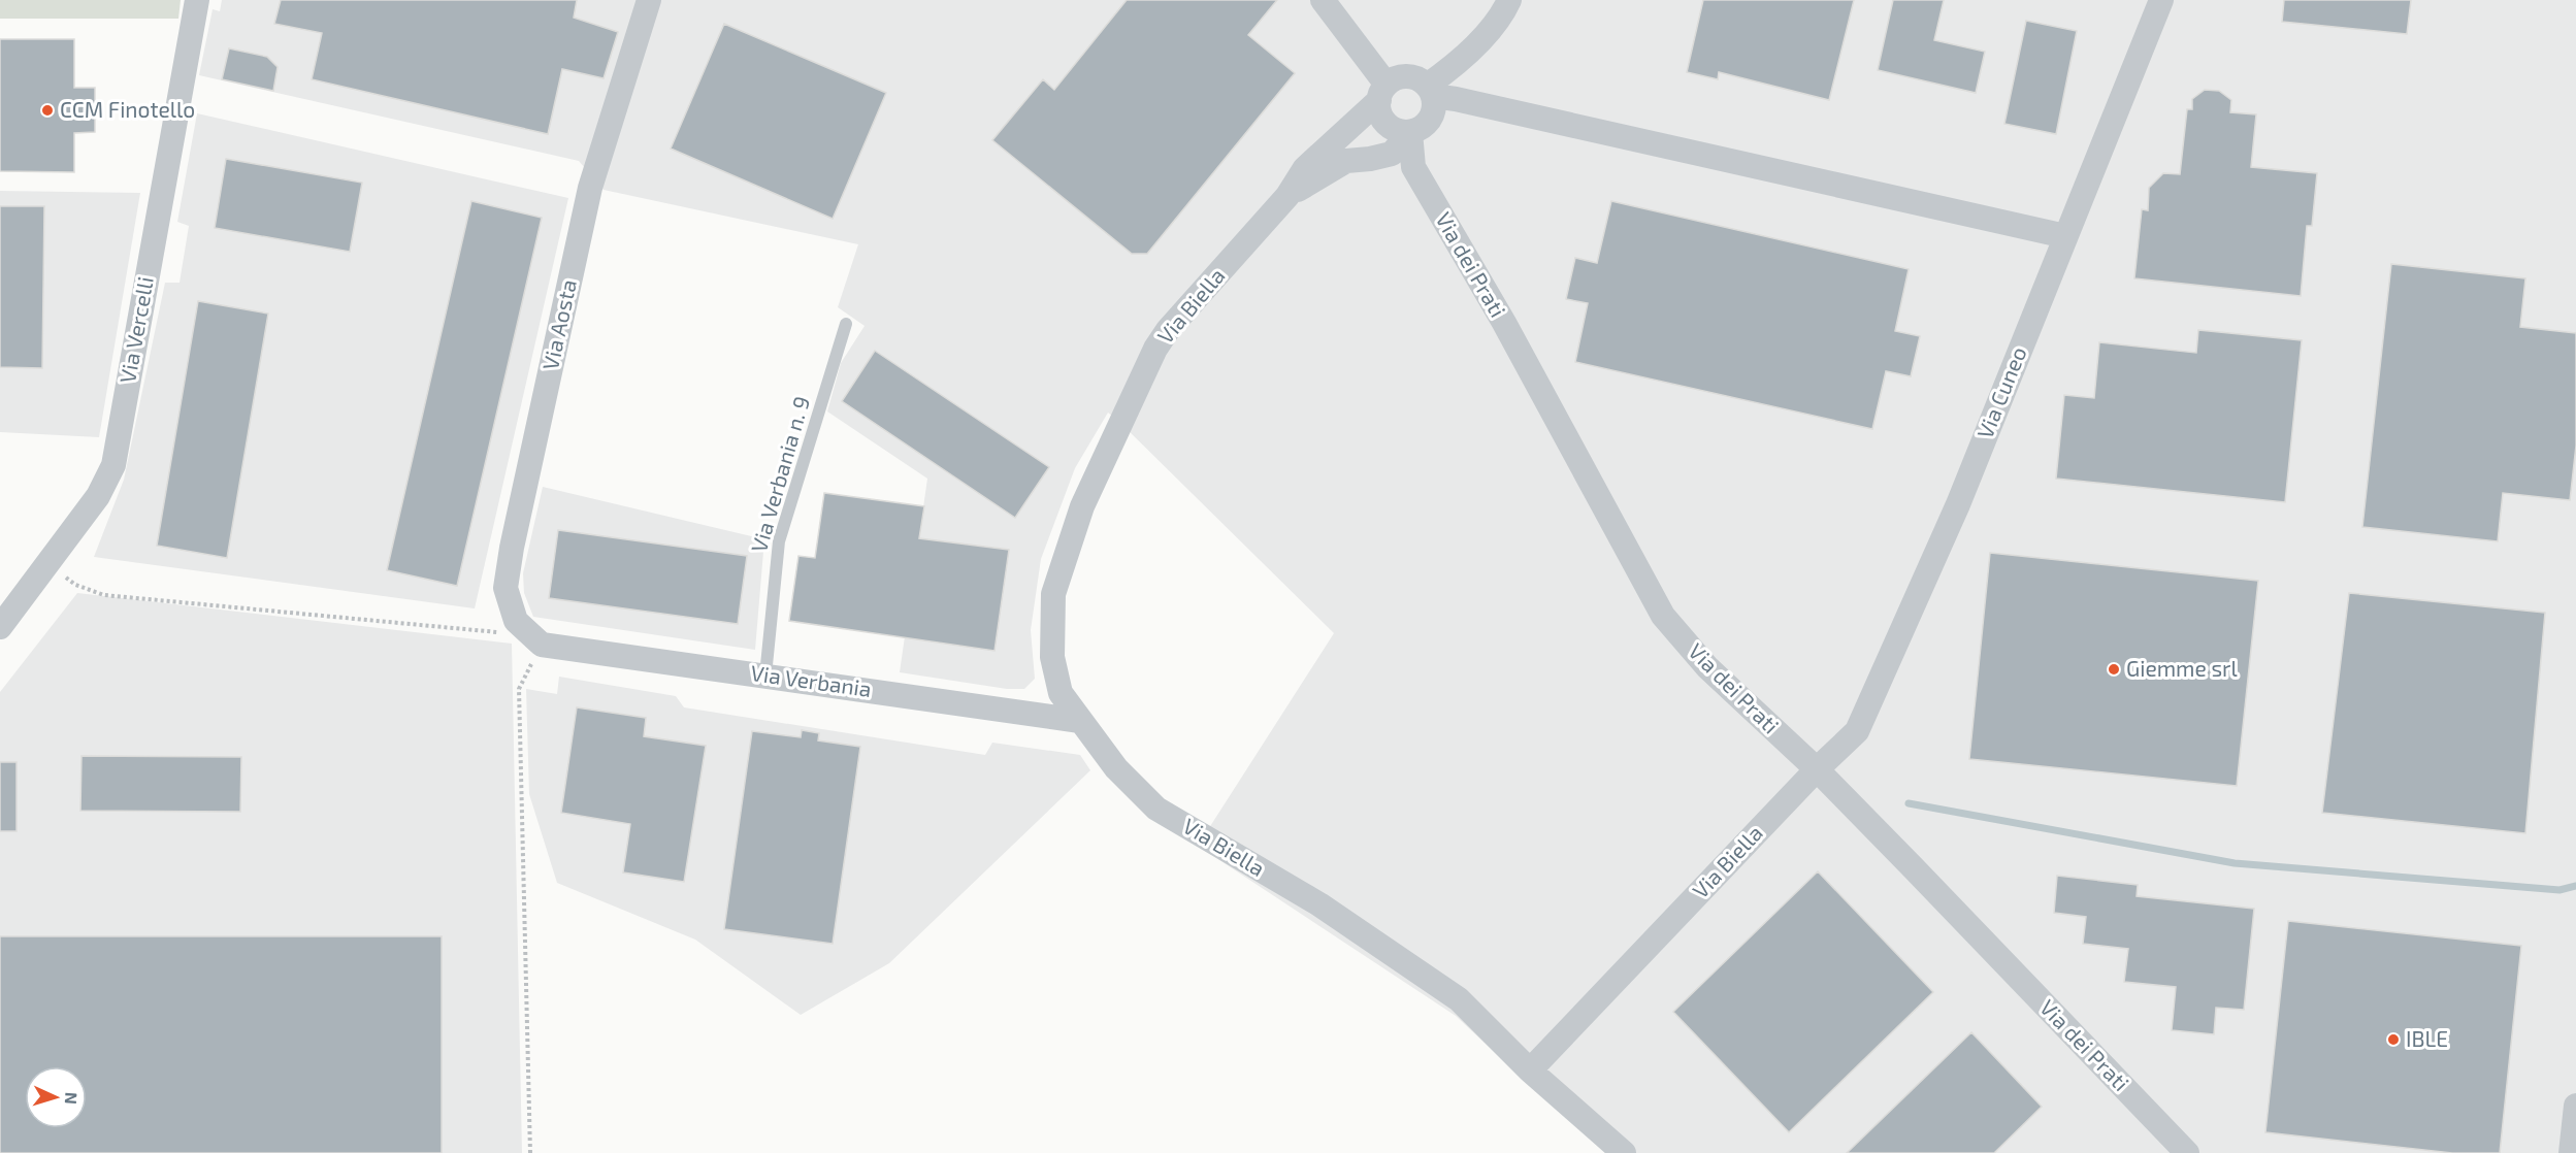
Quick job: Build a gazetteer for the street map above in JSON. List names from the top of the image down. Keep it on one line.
{"streets":{"street":["Via dei Prati","Via Biella","Via Aosta","Via Vercelli","Via Cuneo","Via Verbania"],"lane":["Via Verbania n. 9"]},"crossings":[["Via dei Prati","Via Biella"],["Via dei Prati","Via Cuneo"],["Via Biella","Via Cuneo"],["Via Biella","Via Verbania"],["Via Verbania n. 9","Via Verbania"]],"places":["CCM Finotello","Giemme srl","IBLE"],"north":"right"}
